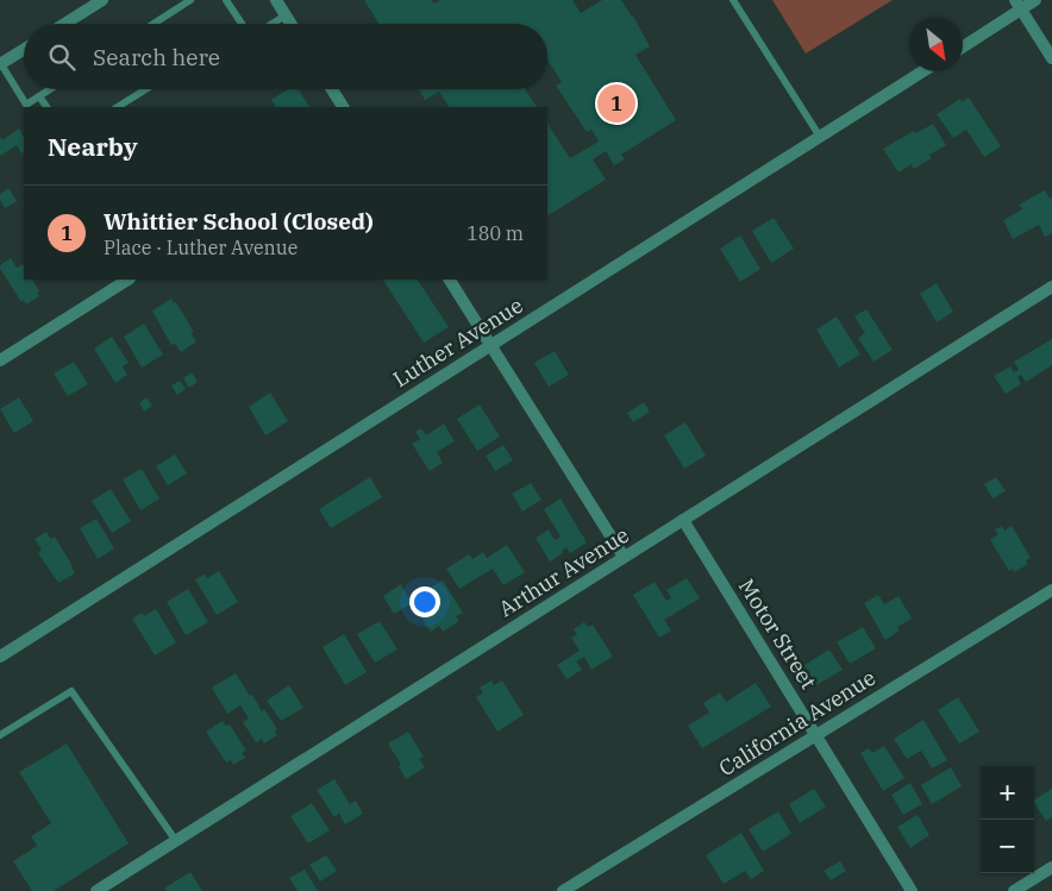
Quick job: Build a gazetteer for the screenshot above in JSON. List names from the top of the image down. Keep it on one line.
{"streets":{"street":["Luther Avenue","Arthur Avenue","Motor Street","California Avenue"]},"crossings":[["Arthur Avenue","Motor Street"],["Motor Street","California Avenue"]],"north":"bottom right","page":{"search":"Search here","pins":"1","heading":"Nearby","list":[{"mark":"1","name":"Whittier School (Closed)","note":"Place · Luther Avenue","value":"180 m"}],"map_buttons":["+","−"]}}
